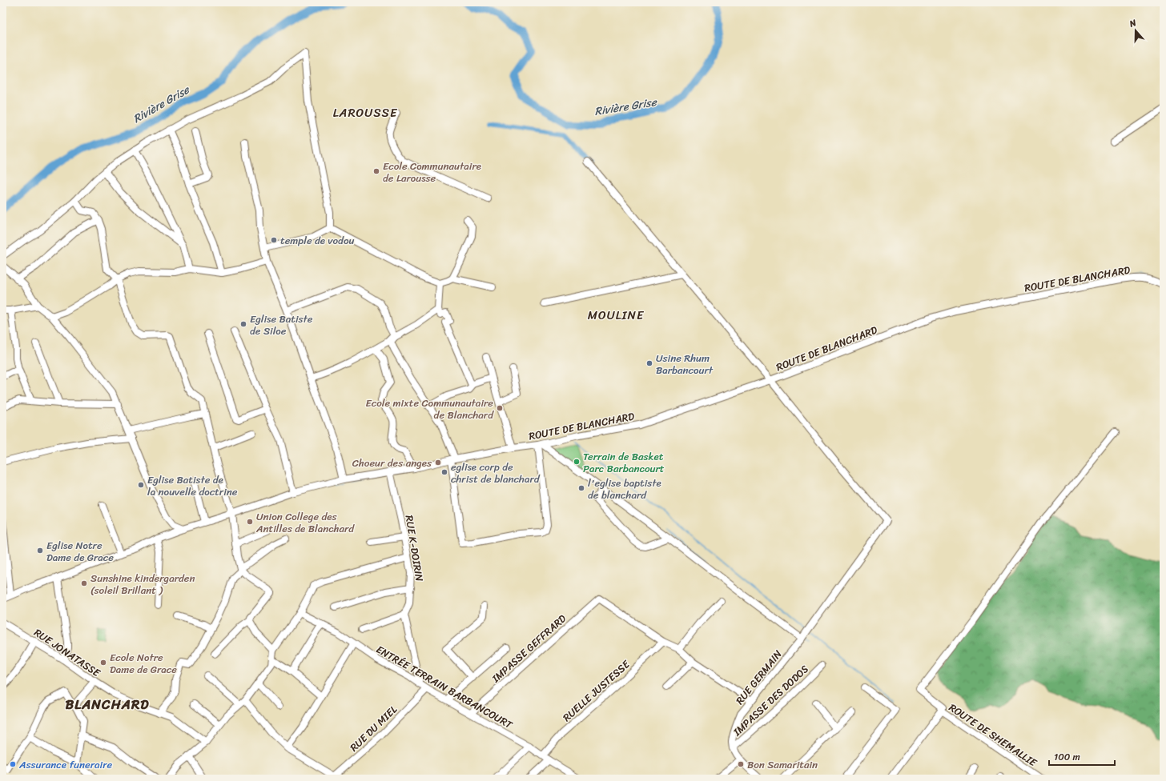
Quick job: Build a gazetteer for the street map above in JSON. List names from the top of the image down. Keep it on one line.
{"streets":{"street":["ROUTE DE BLANCHARD","RUE K-DOIRIN","IMPASSE GEFFRARD","RUE JONATASSE","RUE GERMAIN","ENTRÉE TERRAIN BARBANCOURT","RUELLE JUSTESSE","IMPASSE DES DODOS","RUE DU MIEL","ROUTE DE SHEMALLIE"]},"crossings":[["ROUTE DE BLANCHARD","RUE K-DOIRIN"],["ROUTE DE BLANCHARD","RUE GERMAIN"],["IMPASSE GEFFRARD","ENTRÉE TERRAIN BARBANCOURT"],["IMPASSE GEFFRARD","RUELLE JUSTESSE"],["RUE GERMAIN","IMPASSE DES DODOS"],["ENTRÉE TERRAIN BARBANCOURT","RUELLE JUSTESSE"],["ENTRÉE TERRAIN BARBANCOURT","RUE DU MIEL"]],"districts":["LAROUSSE","MOULINE","BLANCHARD"],"water":["Rivière Grise"],"places":["Ecole Communautaire de Larousse","temple de vodou","Eglise Batiste de Siloe","Usine Rhum Barbancourt","Ecole mixte Communautaire de Blanchard","Terrain de Basket Parc Barbancourt","Choeur des anges","eglise corp de christ de blanchard","Eglise Batiste de la nouvelle doctrine","l'eglise baptiste de blanchard","Union College des Antilles de Blanchard","Eglise Notre Dame de Grace","Sunshine kindergarden (soleil Brillant )","Ecole Notre Dame de Grace","Assurance funeraire","Bon Samaritain"],"scale_bar":"100 m","north":"top"}
